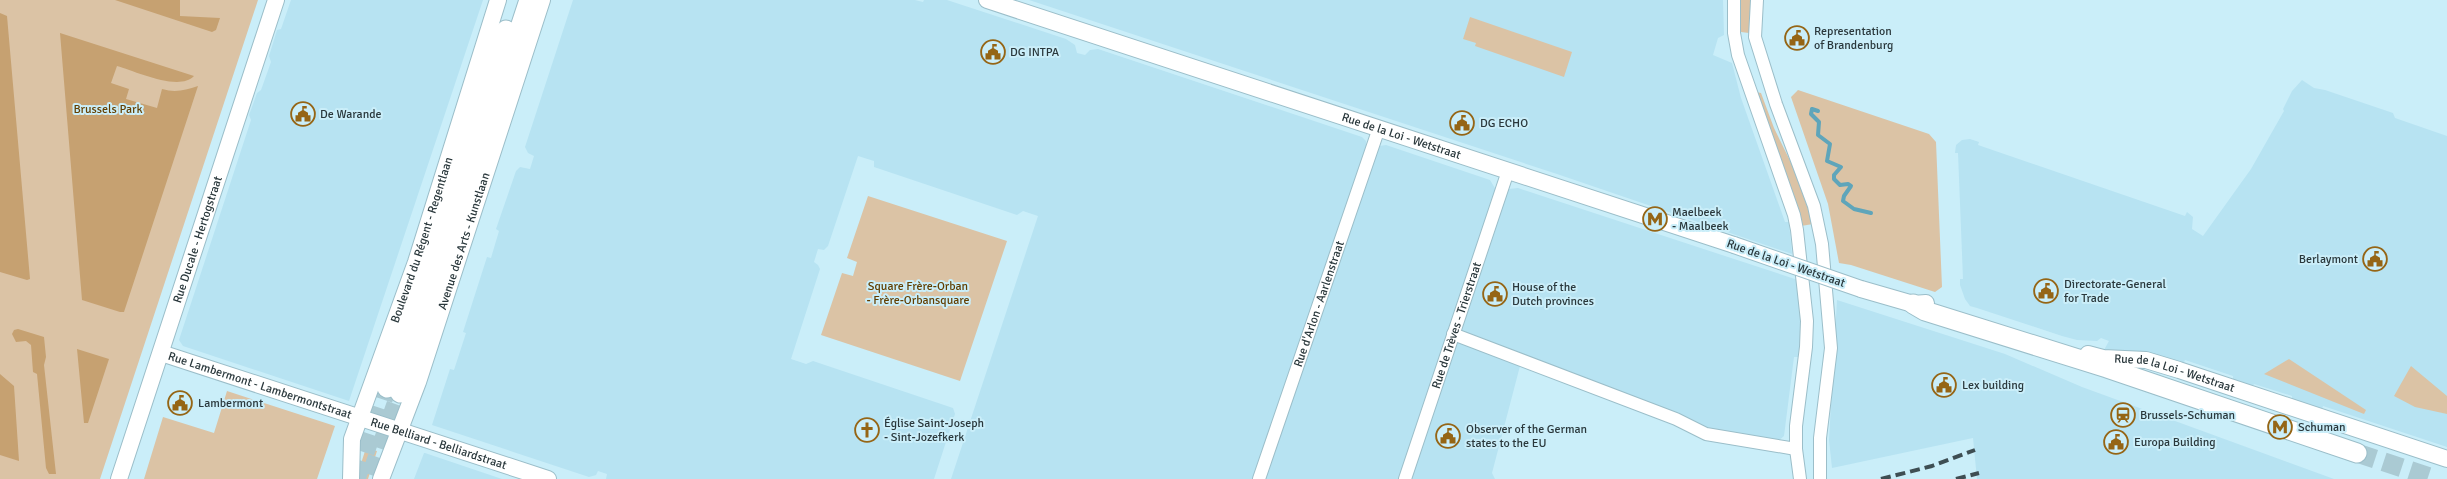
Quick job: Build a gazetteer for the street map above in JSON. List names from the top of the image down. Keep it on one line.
{"streets":{"main road":["Rue de la Loi - Wetstraat","Boulevard du Régent - Regentlaan","Rue Ducale - Hertogstraat","Avenue des Arts - Kunstlaan","Rue Lambermont - Lambermontstraat","Rue Belliard - Belliardstraat"],"street":["Rue d'Arlon - Aarlenstraat","Rue de Trèves - Trierstraat"]},"crossings":[["Rue de la Loi - Wetstraat","Rue d'Arlon - Aarlenstraat"],["Rue de la Loi - Wetstraat","Rue de Trèves - Trierstraat"],["Boulevard du Régent - Regentlaan","Rue Lambermont - Lambermontstraat"],["Boulevard du Régent - Regentlaan","Rue Belliard - Belliardstraat"],["Rue Ducale - Hertogstraat","Rue Lambermont - Lambermontstraat"],["Avenue des Arts - Kunstlaan","Rue Belliard - Belliardstraat"],["Rue Lambermont - Lambermontstraat","Rue Belliard - Belliardstraat"]],"parks":["Brussels Park","Square Frère-Orban - Frère-Orbansquare"],"places":{"public building":["Representation of Brandenburg","DG INTPA","De Warande","DG ECHO","Berlaymont","Directorate-General for Trade","House of the Dutch provinces","Lex building","Lambermont","Observer of the German states to the EU","Europa Building"],"metro station":["Maelbeek - Maalbeek","Schuman"],"station":["Brussels-Schuman"],"church":["Église Saint-Joseph - Sint-Jozefkerk"]}}
